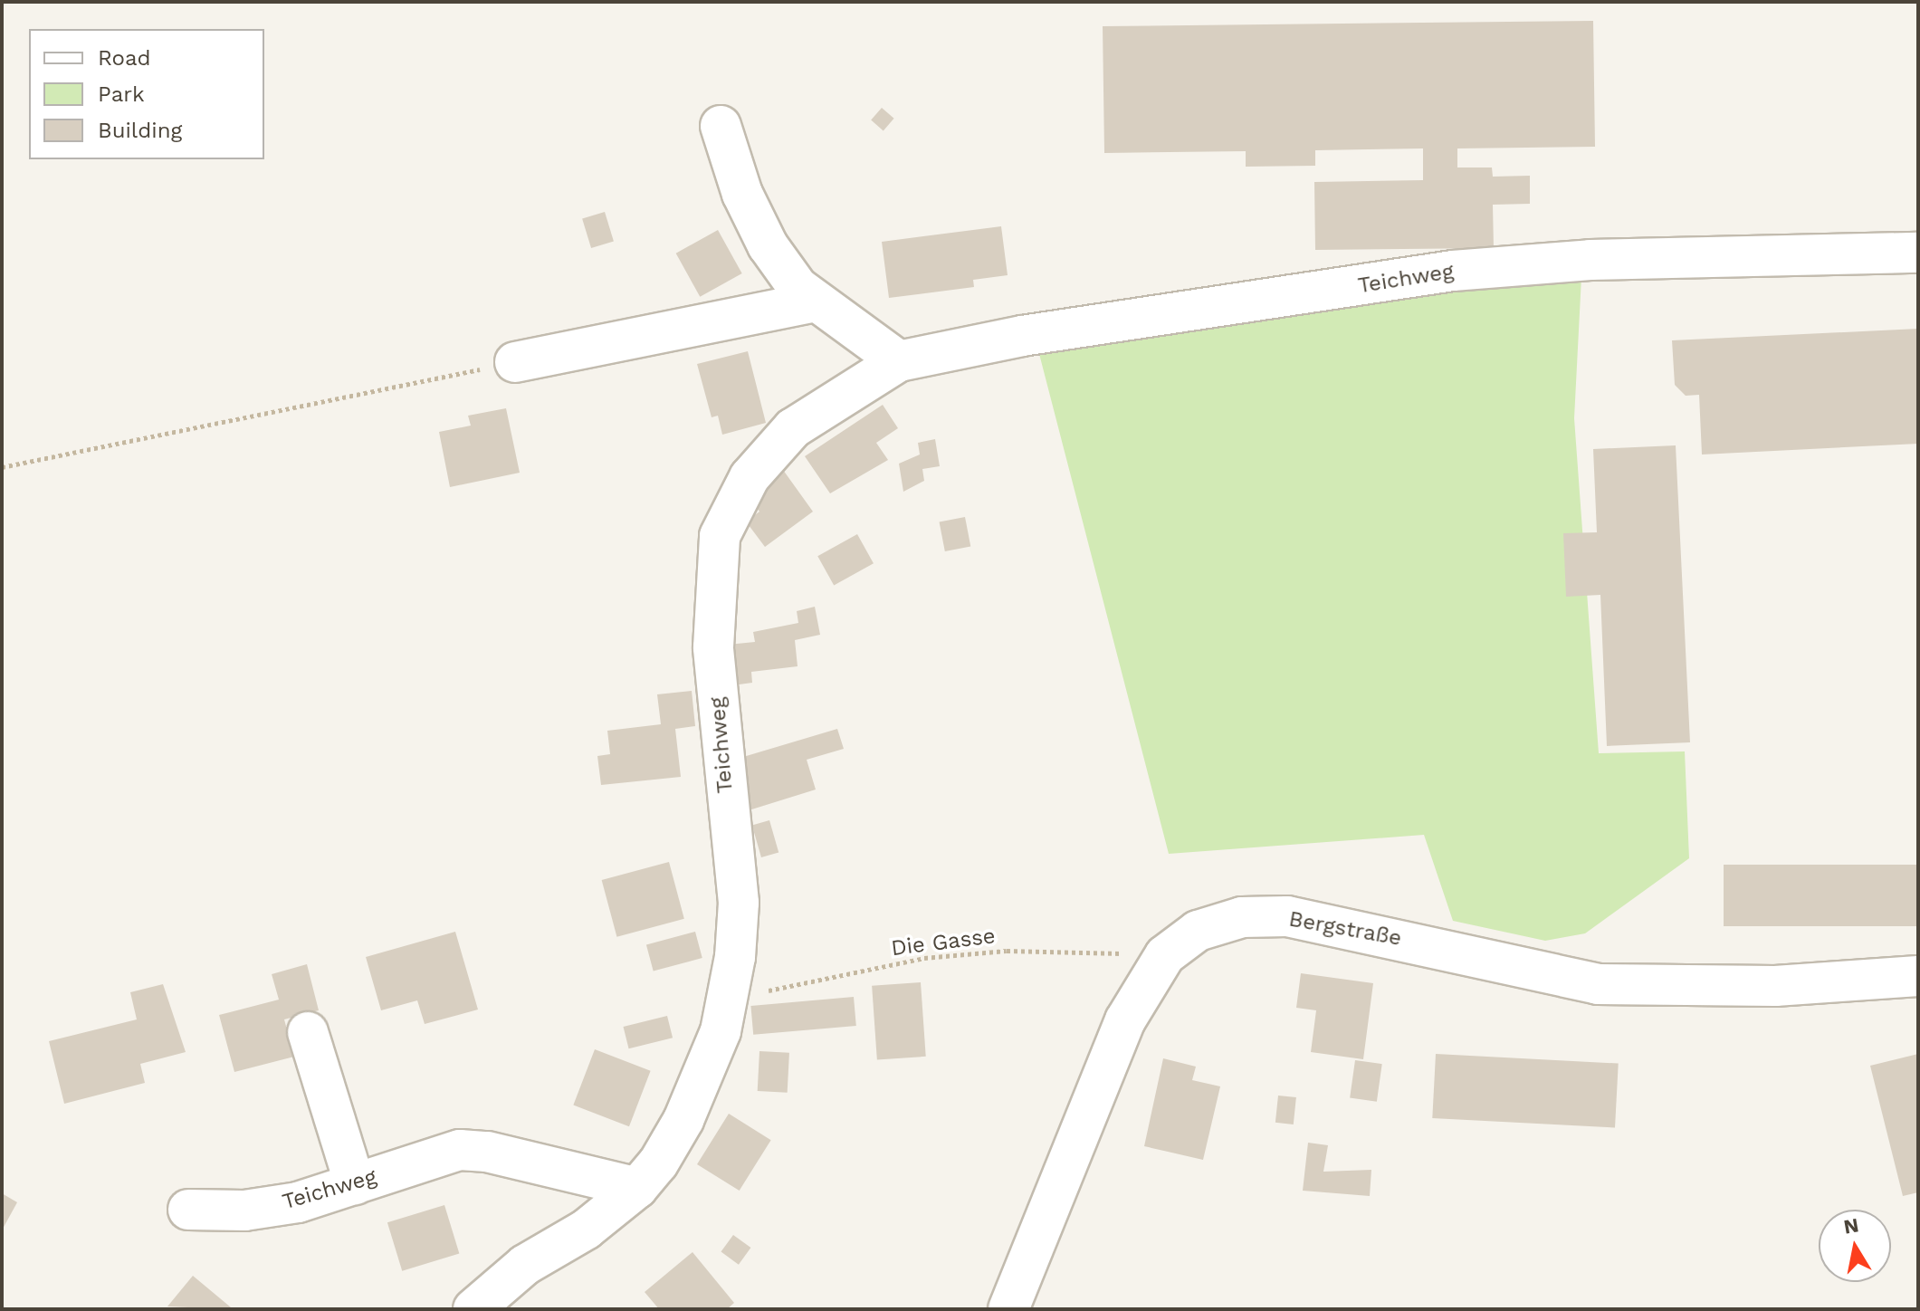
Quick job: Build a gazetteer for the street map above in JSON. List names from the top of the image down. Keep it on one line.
{"streets":{"street":["Teichweg","Bergstraße"],"path":["Die Gasse"]},"crossings":[["Teichweg","Die Gasse"],["Bergstraße","Die Gasse"]],"legend":["Road","Park","Building"],"north":"top"}
